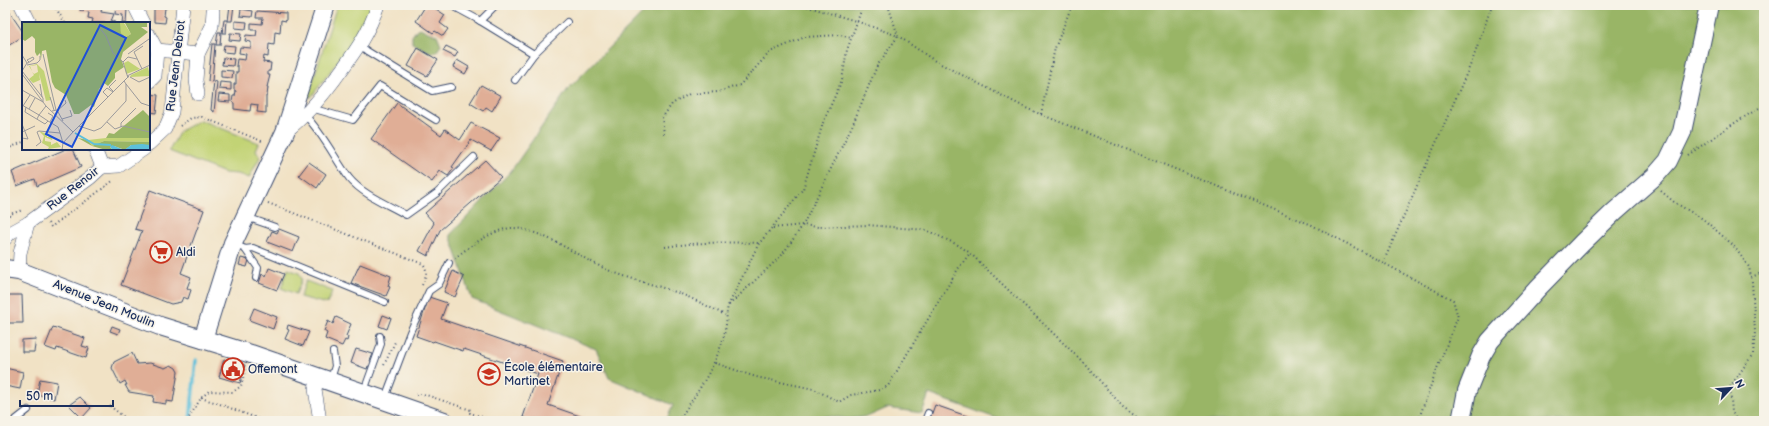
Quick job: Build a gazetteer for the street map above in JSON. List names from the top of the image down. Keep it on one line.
{"streets":{"street":["Rue Jean Debrot","Rue Renoir","Avenue Jean Moulin"]},"places":{"supermarket":["Aldi"],"public building":["Offemont"],"school or university":["École élémentaire Martinet"]},"scale_bar":"50 m","north":"top right"}
